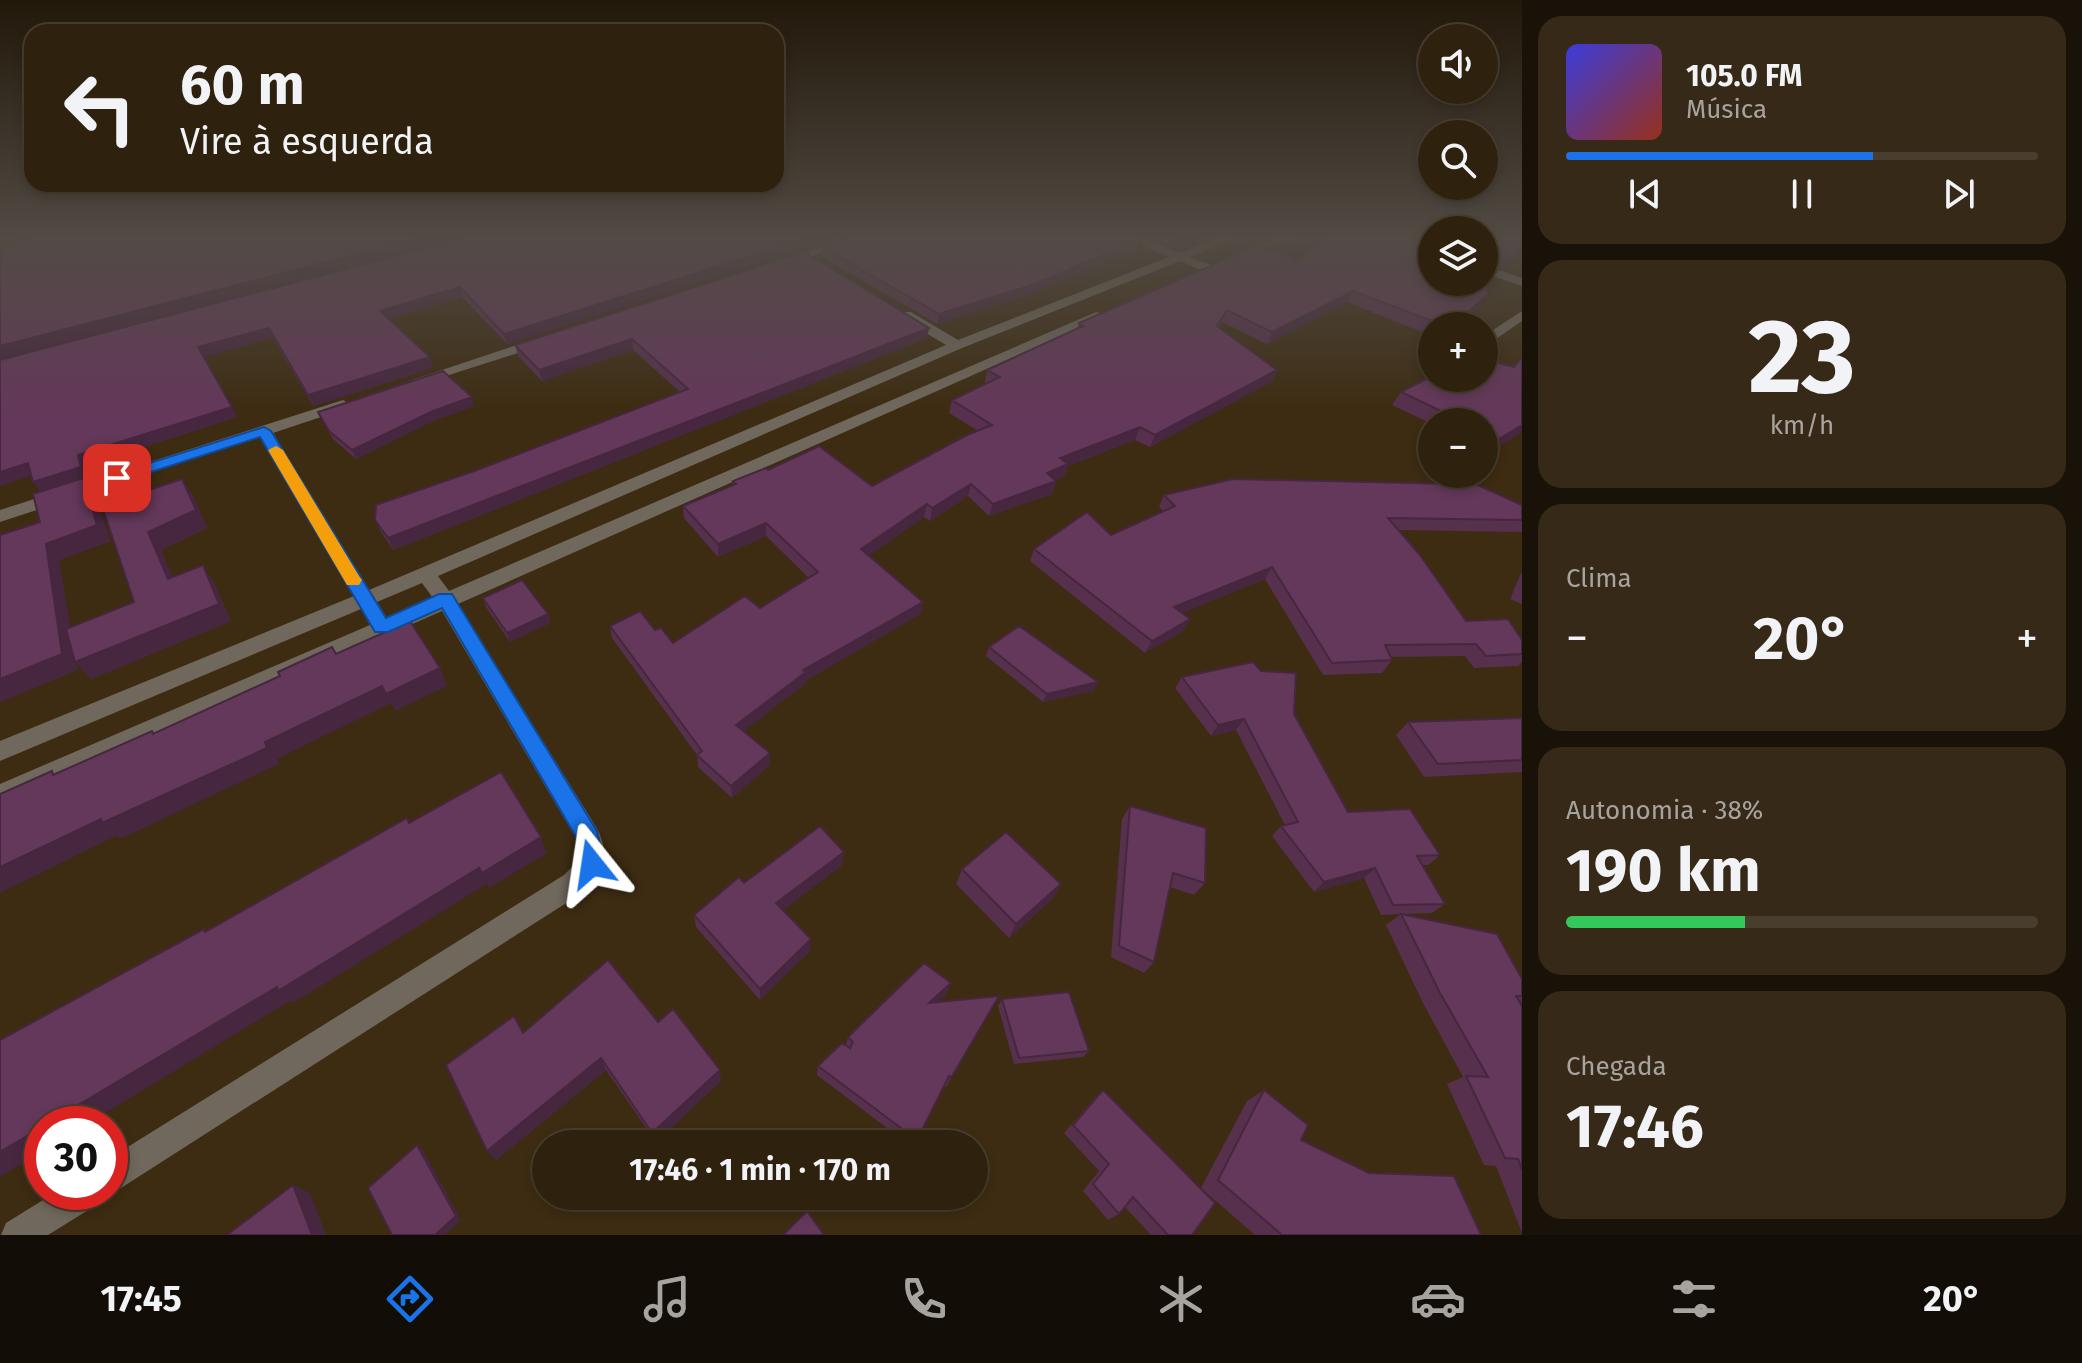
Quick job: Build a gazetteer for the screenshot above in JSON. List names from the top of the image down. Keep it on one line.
{"page":{"map_buttons":["+","−"],"turn":["60 m","Vire à esquerda"],"song":["105.0 FM","Música"],"tile":[["23","km/h"],"Clima",["Autonomia · 38%","190 km"],["Chegada","17:46"]],"heat":["−","20°","+"],"limit":"30","trip":"17:46 · 1 min · 170 m","tabs":["17:45","20°"]}}
